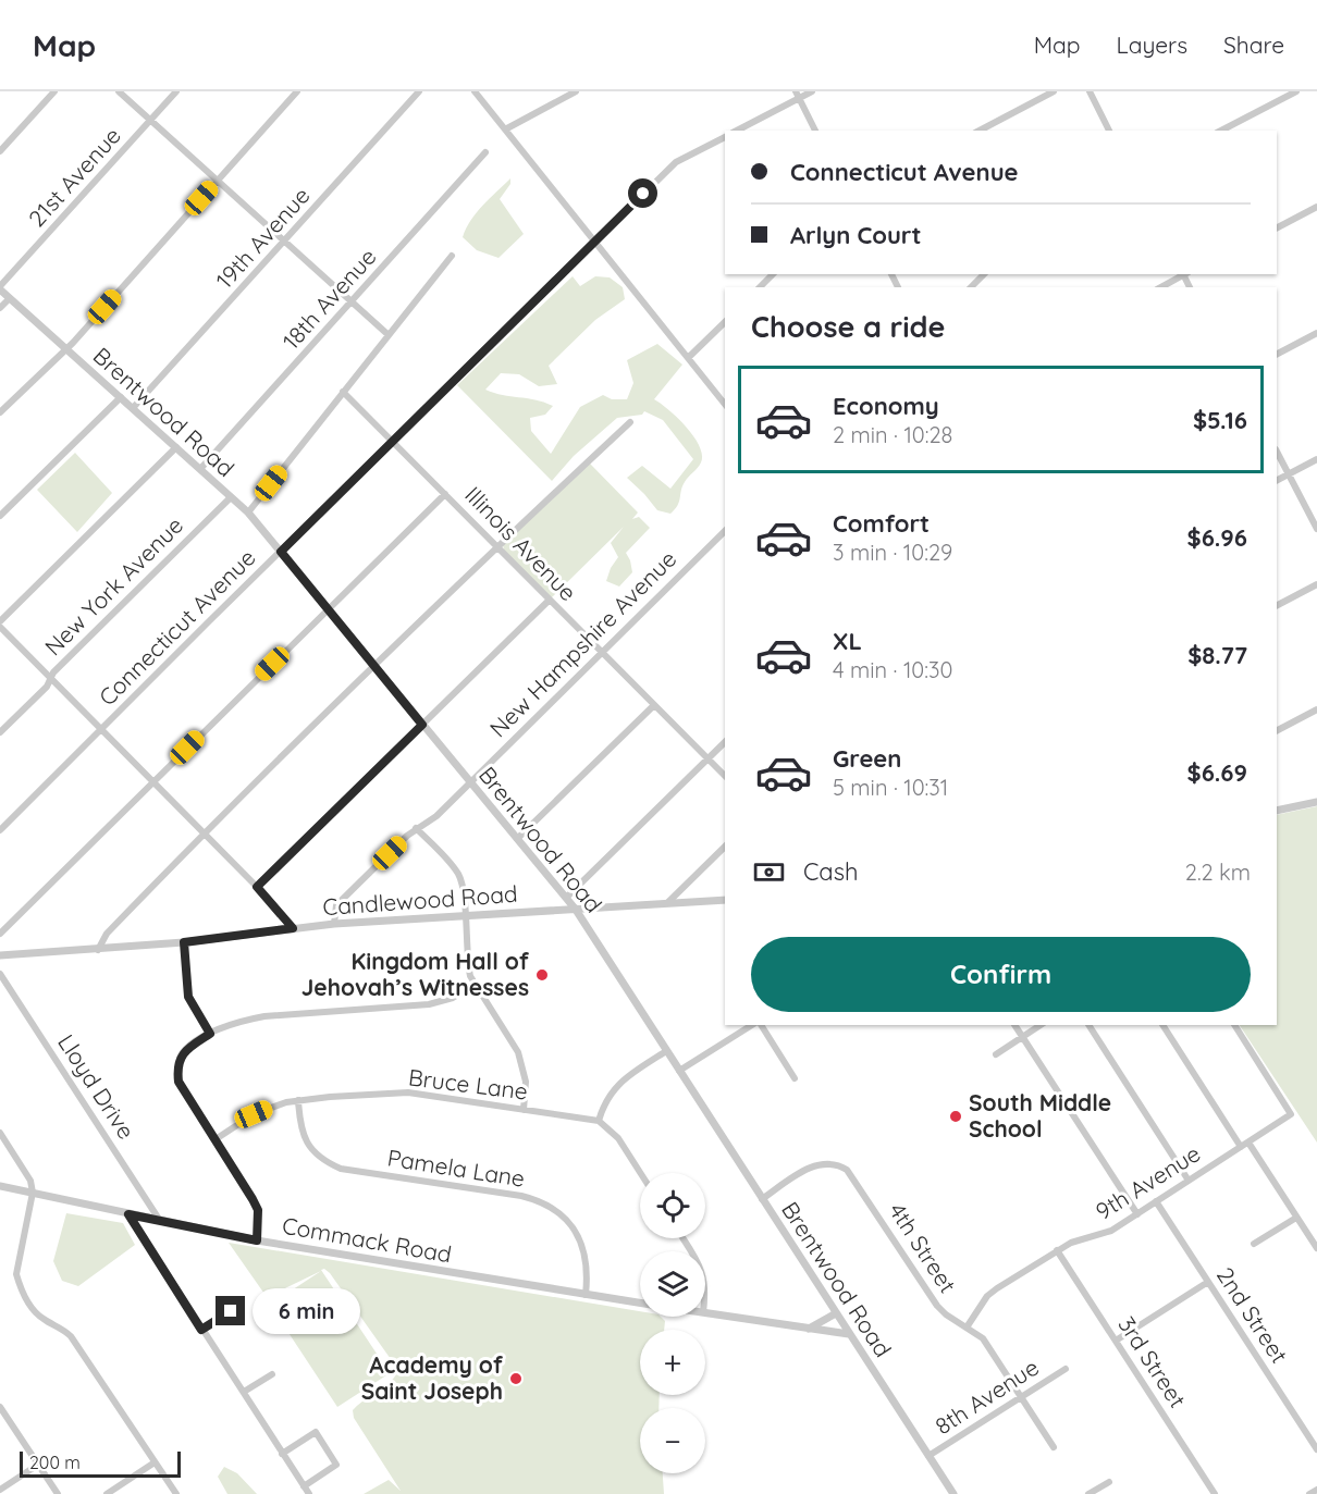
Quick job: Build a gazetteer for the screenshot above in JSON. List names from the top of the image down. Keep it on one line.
{"streets":{"street":["21st Avenue","19th Avenue","18th Avenue","Brentwood Road","Illinois Avenue","New York Avenue","Connecticut Avenue","New Hampshire Avenue","Candlewood Road","Bruce Lane","Lloyd Drive","Pamela Lane","9th Avenue","Commack Road","4th Street","2nd Street","3rd Street","8th Avenue"]},"crossings":[["21st Avenue","Brentwood Road"],["19th Avenue","Brentwood Road"],["18th Avenue","Brentwood Road"],["Brentwood Road","New York Avenue"],["Brentwood Road","Connecticut Avenue"],["Brentwood Road","New Hampshire Avenue"],["Brentwood Road","Candlewood Road"],["Brentwood Road","4th Street"],["Brentwood Road","8th Avenue"],["Illinois Avenue","Connecticut Avenue"],["Illinois Avenue","New Hampshire Avenue"],["New Hampshire Avenue","Candlewood Road"],["Bruce Lane","Pamela Lane"],["Lloyd Drive","Commack Road"],["Pamela Lane","Commack Road"],["9th Avenue","4th Street"],["9th Avenue","2nd Street"],["9th Avenue","3rd Street"],["4th Street","8th Avenue"]],"places":["Kingdom Hall of Jehovah’s Witnesses","South Middle School","Academy of Saint Joseph"],"scale_bar":"200 m","page":{"header":"Map","nav":["Map","Layers","Share"],"banner":["Connecticut Avenue","Arlyn Court"],"heading":"Choose a ride","list":[{"name":"Economy","note":"2 min · 10:28","value":"$5.16"},{"name":"Comfort","note":"3 min · 10:29","value":"$6.96"},{"name":"XL","note":"4 min · 10:30","value":"$8.77"},{"name":"Green","note":"5 min · 10:31","value":"$6.69"}],"pay":["Cash","2.2 km"],"buttons":"Confirm","map_buttons":["+","−"],"bubble":"6 min","scale":"200 m"}}
